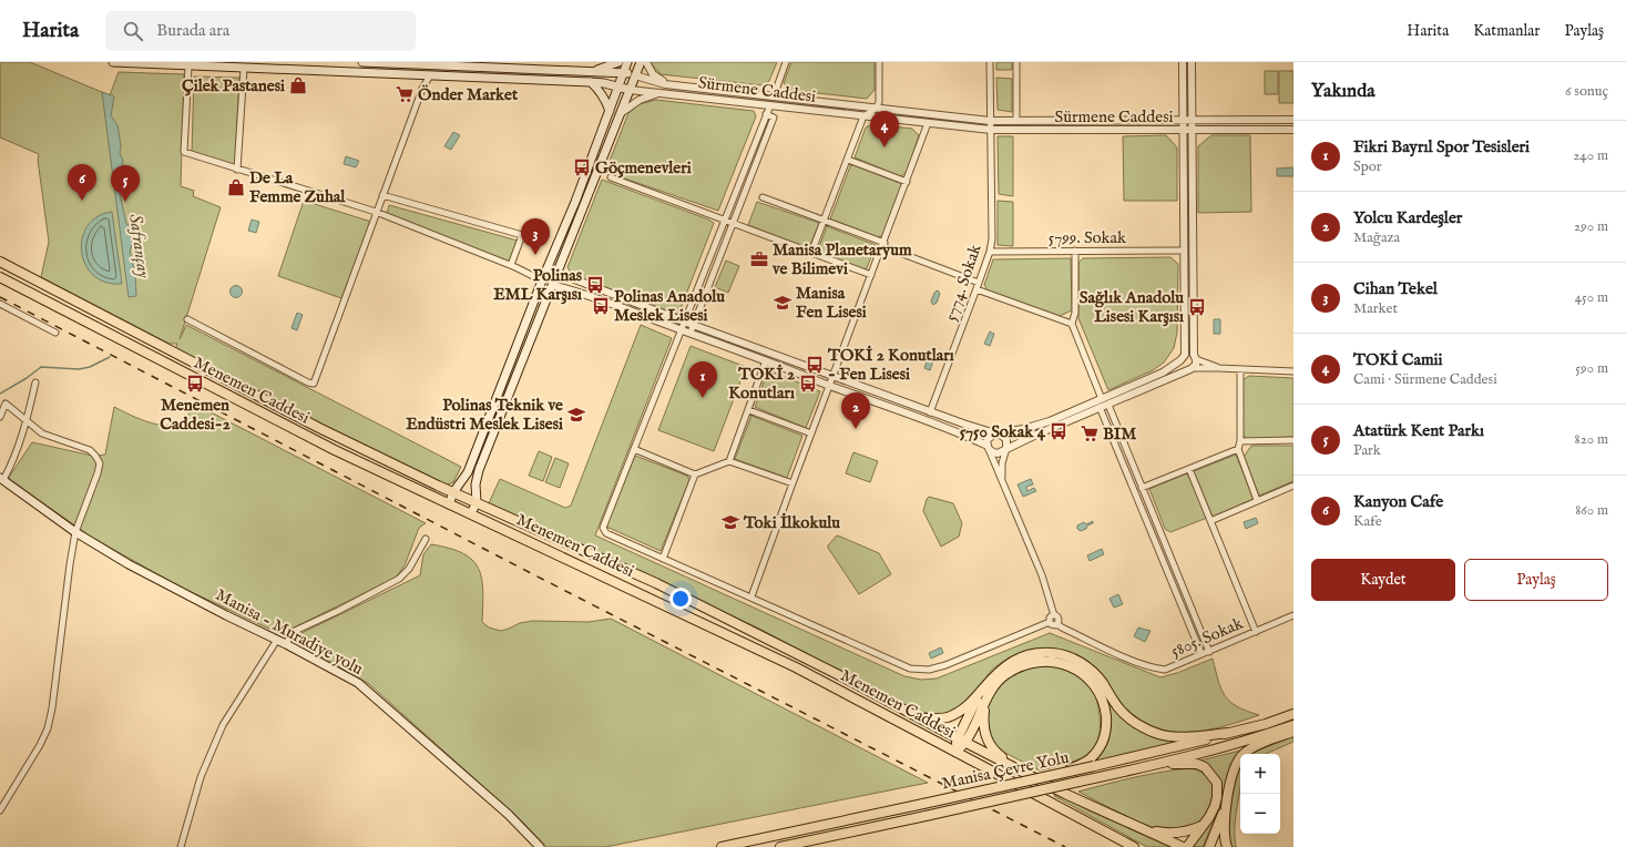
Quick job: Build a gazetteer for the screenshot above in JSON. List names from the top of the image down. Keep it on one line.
{"streets":{"main road":["Sürmene Caddesi","Menemen Caddesi","Manisa - Muradiye yolu","Manisa Çevre Yolu"],"street":["5799. Sokak","5774. Sokak","5805. Sokak"]},"crossings":[["Sürmene Caddesi","5774. Sokak"],["5799. Sokak","5774. Sokak"]],"water":["Safrançay"],"places":{"shop":["Çilek Pastanesi","De La Femme Zuhal"],"supermarket":["Önder Market","BIM"],"bus stop":["Göçmenevleri","Polinas EML Karşısı","Polinas Anadolu Meslek Lisesi","Sağlık Anadolu Lisesi Karşısı","TOKİ 2 Konutları - Fen Lisesi","Menemen Caddesi-2","TOKİ 2 Konutları","5750 Sokak 4"],"office":["Manisa Planetaryum ve Bilimevi"],"school or university":["Manisa Fen Lisesi","Polinas Teknik ve Endüstri Meslek Lisesi","Toki İlkokulu"]},"page":{"header":"Harita","search":"Burada ara","nav":["Harita","Katmanlar","Paylaş"],"heading":["Yakında","6 sonuç"],"pins":["4","6","5","3","1","2"],"list":[{"mark":"1","name":"Fikri Bayrıl Spor Tesisleri","note":"Spor","value":"240 m"},{"mark":"2","name":"Yolcu Kardeşler","note":"Mağaza","value":"290 m"},{"mark":"3","name":"Cihan Tekel","note":"Market","value":"450 m"},{"mark":"4","name":"TOKİ Camii","note":"Cami · Sürmene Caddesi","value":"590 m"},{"mark":"5","name":"Atatürk Kent Parkı","note":"Park","value":"820 m"},{"mark":"6","name":"Kanyon Cafe","note":"Kafe","value":"860 m"}],"buttons":["Kaydet","Paylaş"],"map_buttons":["+","−"]}}
